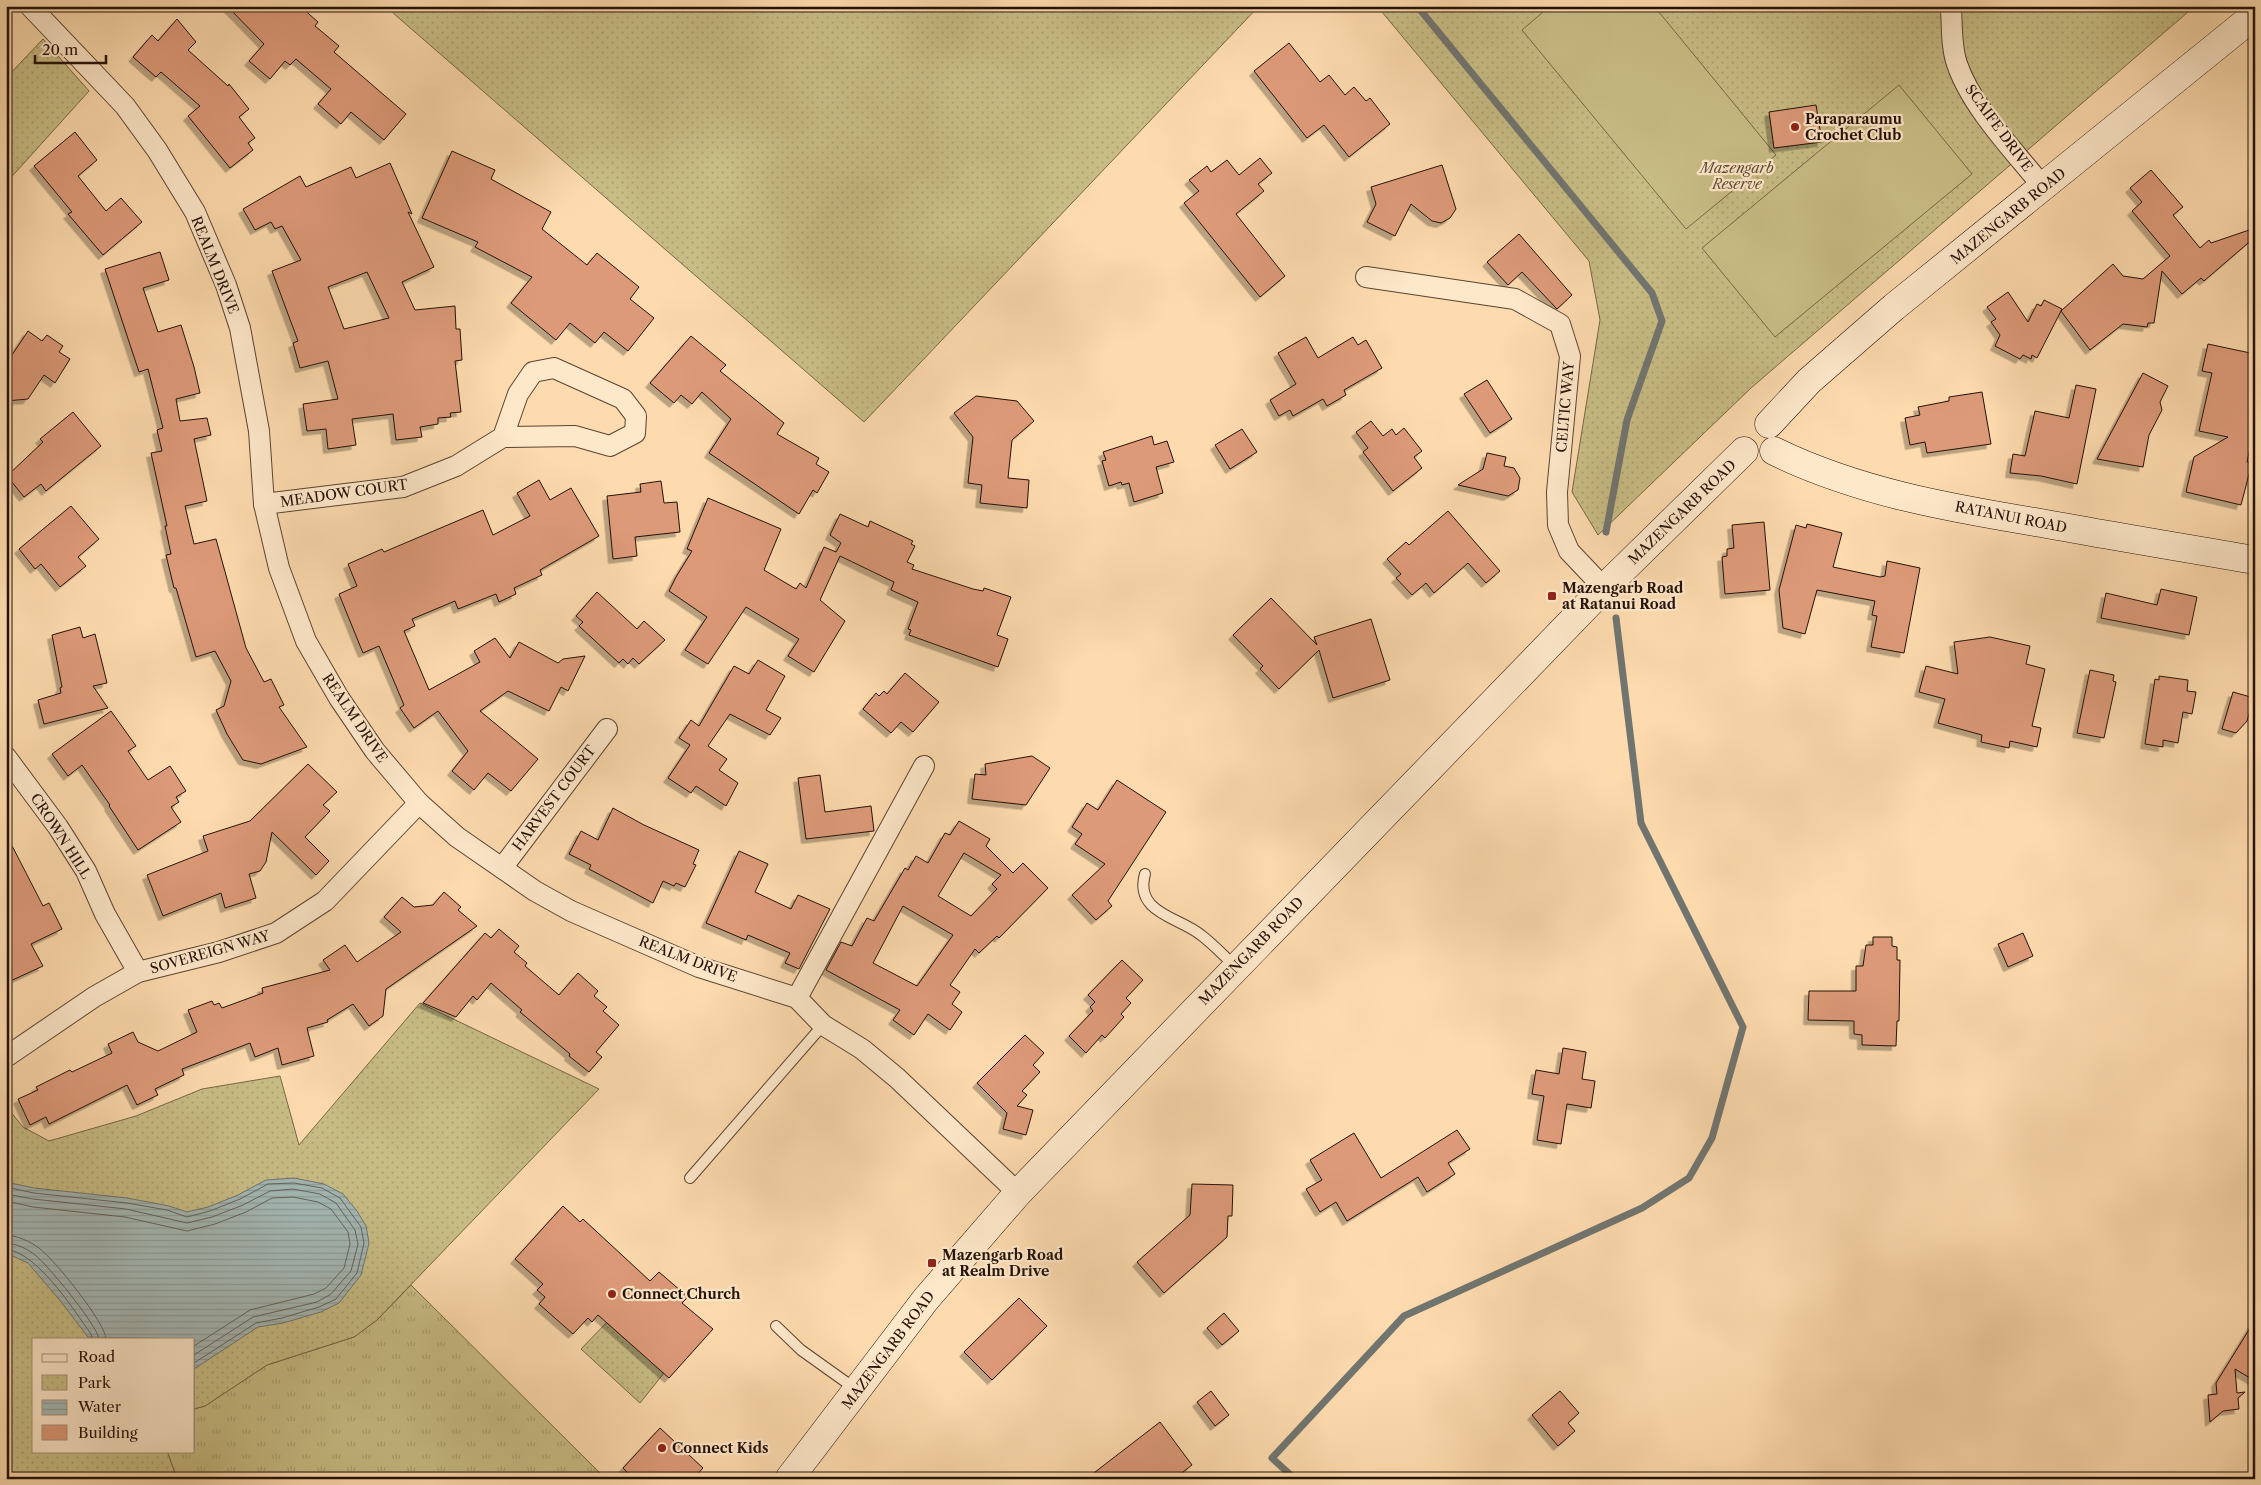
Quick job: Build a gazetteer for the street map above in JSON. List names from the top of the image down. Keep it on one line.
{"streets":{"main road":["MAZENGARB ROAD","RATANUI ROAD"],"street":["SCAIFE DRIVE","REALM DRIVE","CELTIC WAY","MEADOW COURT","HARVEST COURT","CROWN HILL","SOVEREIGN WAY"]},"crossings":[["SCAIFE DRIVE","MAZENGARB ROAD"],["MAZENGARB ROAD","REALM DRIVE"],["MAZENGARB ROAD","CELTIC WAY"],["MAZENGARB ROAD","RATANUI ROAD"],["REALM DRIVE","MEADOW COURT"],["REALM DRIVE","HARVEST COURT"],["REALM DRIVE","SOVEREIGN WAY"],["CROWN HILL","SOVEREIGN WAY"]],"parks":["Mazengarb Reserve"],"places":{"other":["Paraparaumu Crochet Club","Connect Church","Connect Kids"],"transit":["Mazengarb Road at Ratanui Road","Mazengarb Road at Realm Drive"]},"legend":["Road","Park","Water","Building"],"scale_bar":"20 m"}
